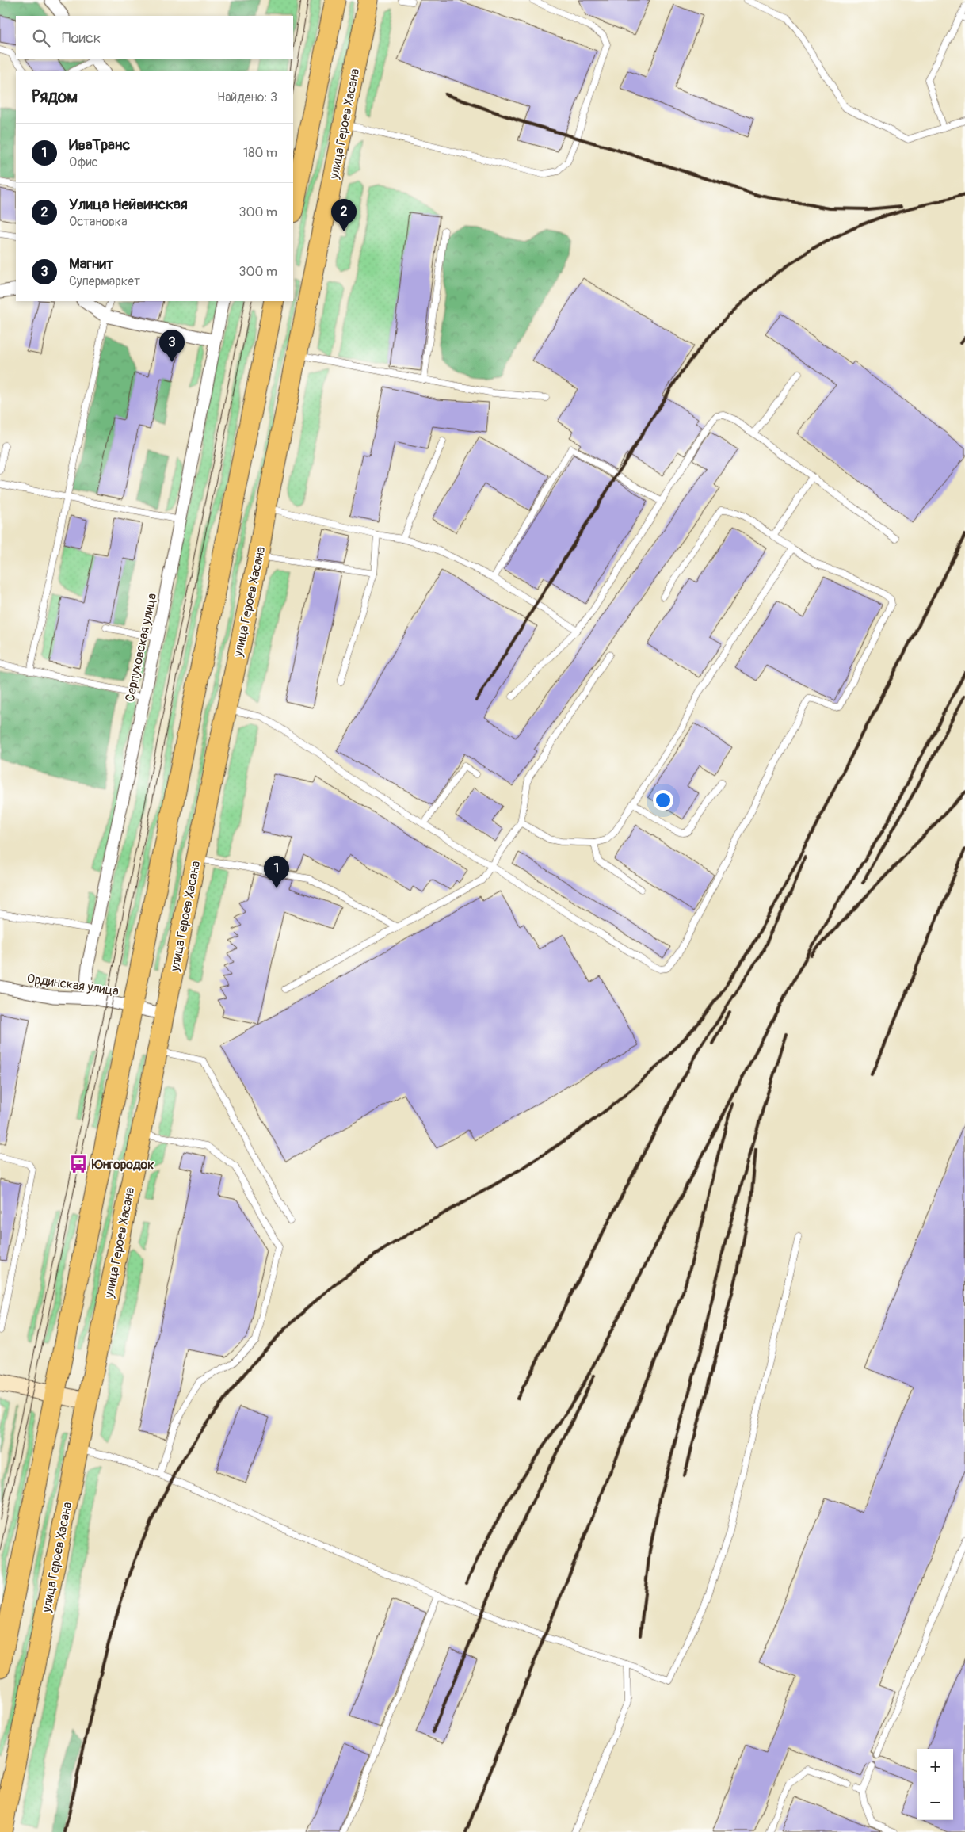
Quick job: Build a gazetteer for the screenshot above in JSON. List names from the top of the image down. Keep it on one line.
{"streets":{"main road":["улица Героев Хасана"],"street":["Серпуховская улица","Ординская улица"]},"crossings":[["улица Героев Хасана","Ординская улица"],["Серпуховская улица","Ординская улица"]],"places":{"bus stop":["Юнгородок"]},"page":{"search":"Поиск","heading":["Рядом","Найдено: 3"],"list":[{"mark":"1","name":"ИваТранс","note":"Офис","value":"180 m"},{"mark":"2","name":"Улица Нейвинская","note":"Остановка","value":"300 m"},{"mark":"3","name":"Магнит","note":"Супермаркет","value":"300 m"}],"pins":["2","3","1"],"map_buttons":["+","−"]}}
